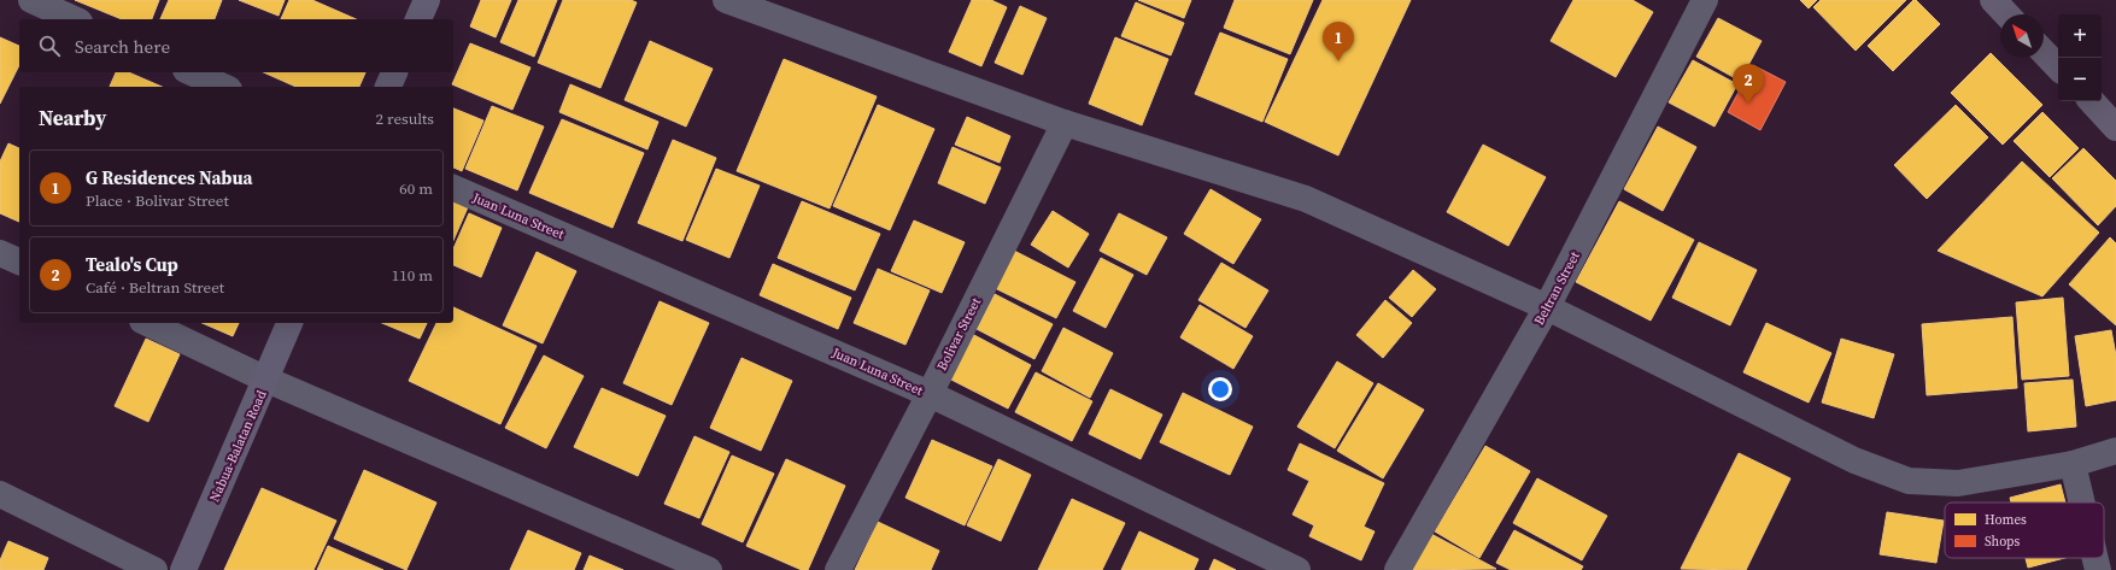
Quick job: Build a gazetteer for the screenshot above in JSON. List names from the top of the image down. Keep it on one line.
{"streets":{"main road":["Nabua-Balatan Road"],"street":["Juan Luna Street","Beltran Street","Bolivar Street"]},"crossings":[["Juan Luna Street","Bolivar Street"]],"legend":["Homes","Shops"],"north":"top left","page":{"map_buttons":["+","−"],"search":"Search here","pins":["1","2"],"heading":["Nearby","2 results"],"list":[{"mark":"1","name":"G Residences Nabua","note":"Place · Bolivar Street","value":"60 m"},{"mark":"2","name":"Tealo's Cup","note":"Café · Beltran Street","value":"110 m"}]}}
